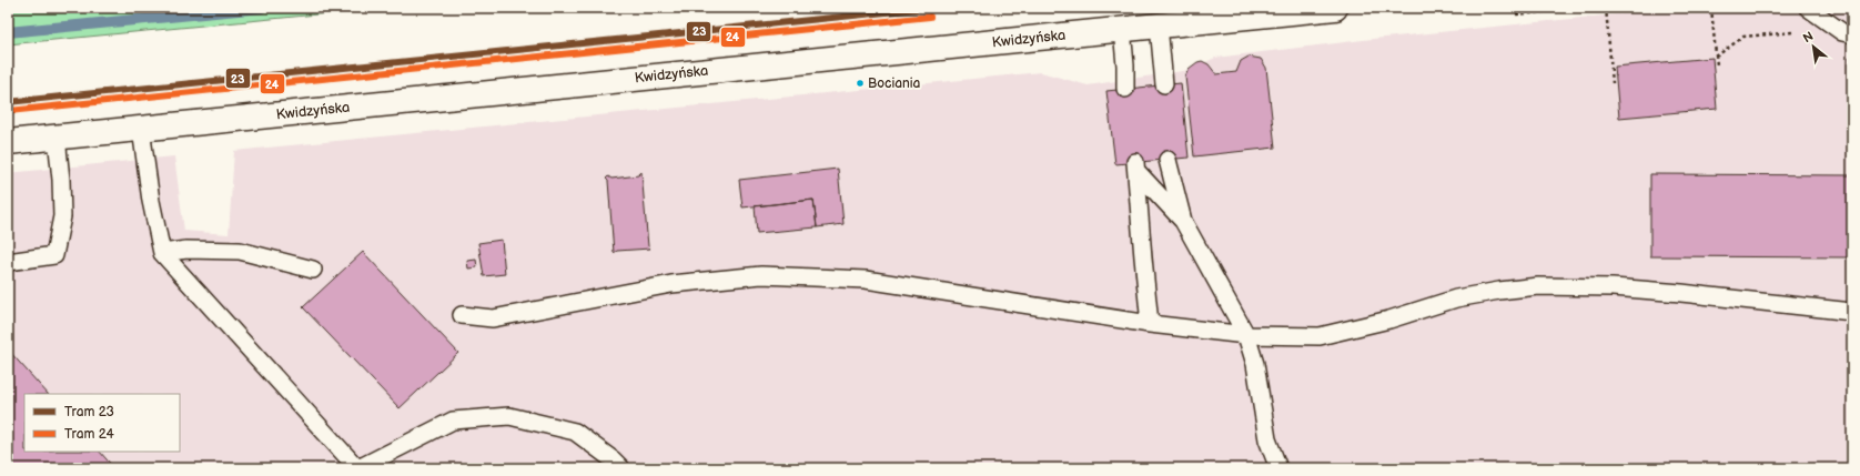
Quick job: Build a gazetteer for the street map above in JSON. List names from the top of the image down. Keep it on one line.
{"streets":{"street":["Kwidzyńska"]},"places":["Bociania"],"lines":["tram line 23","tram line 24"],"legend":["Tram 23","Tram 24"],"north":"top left"}
